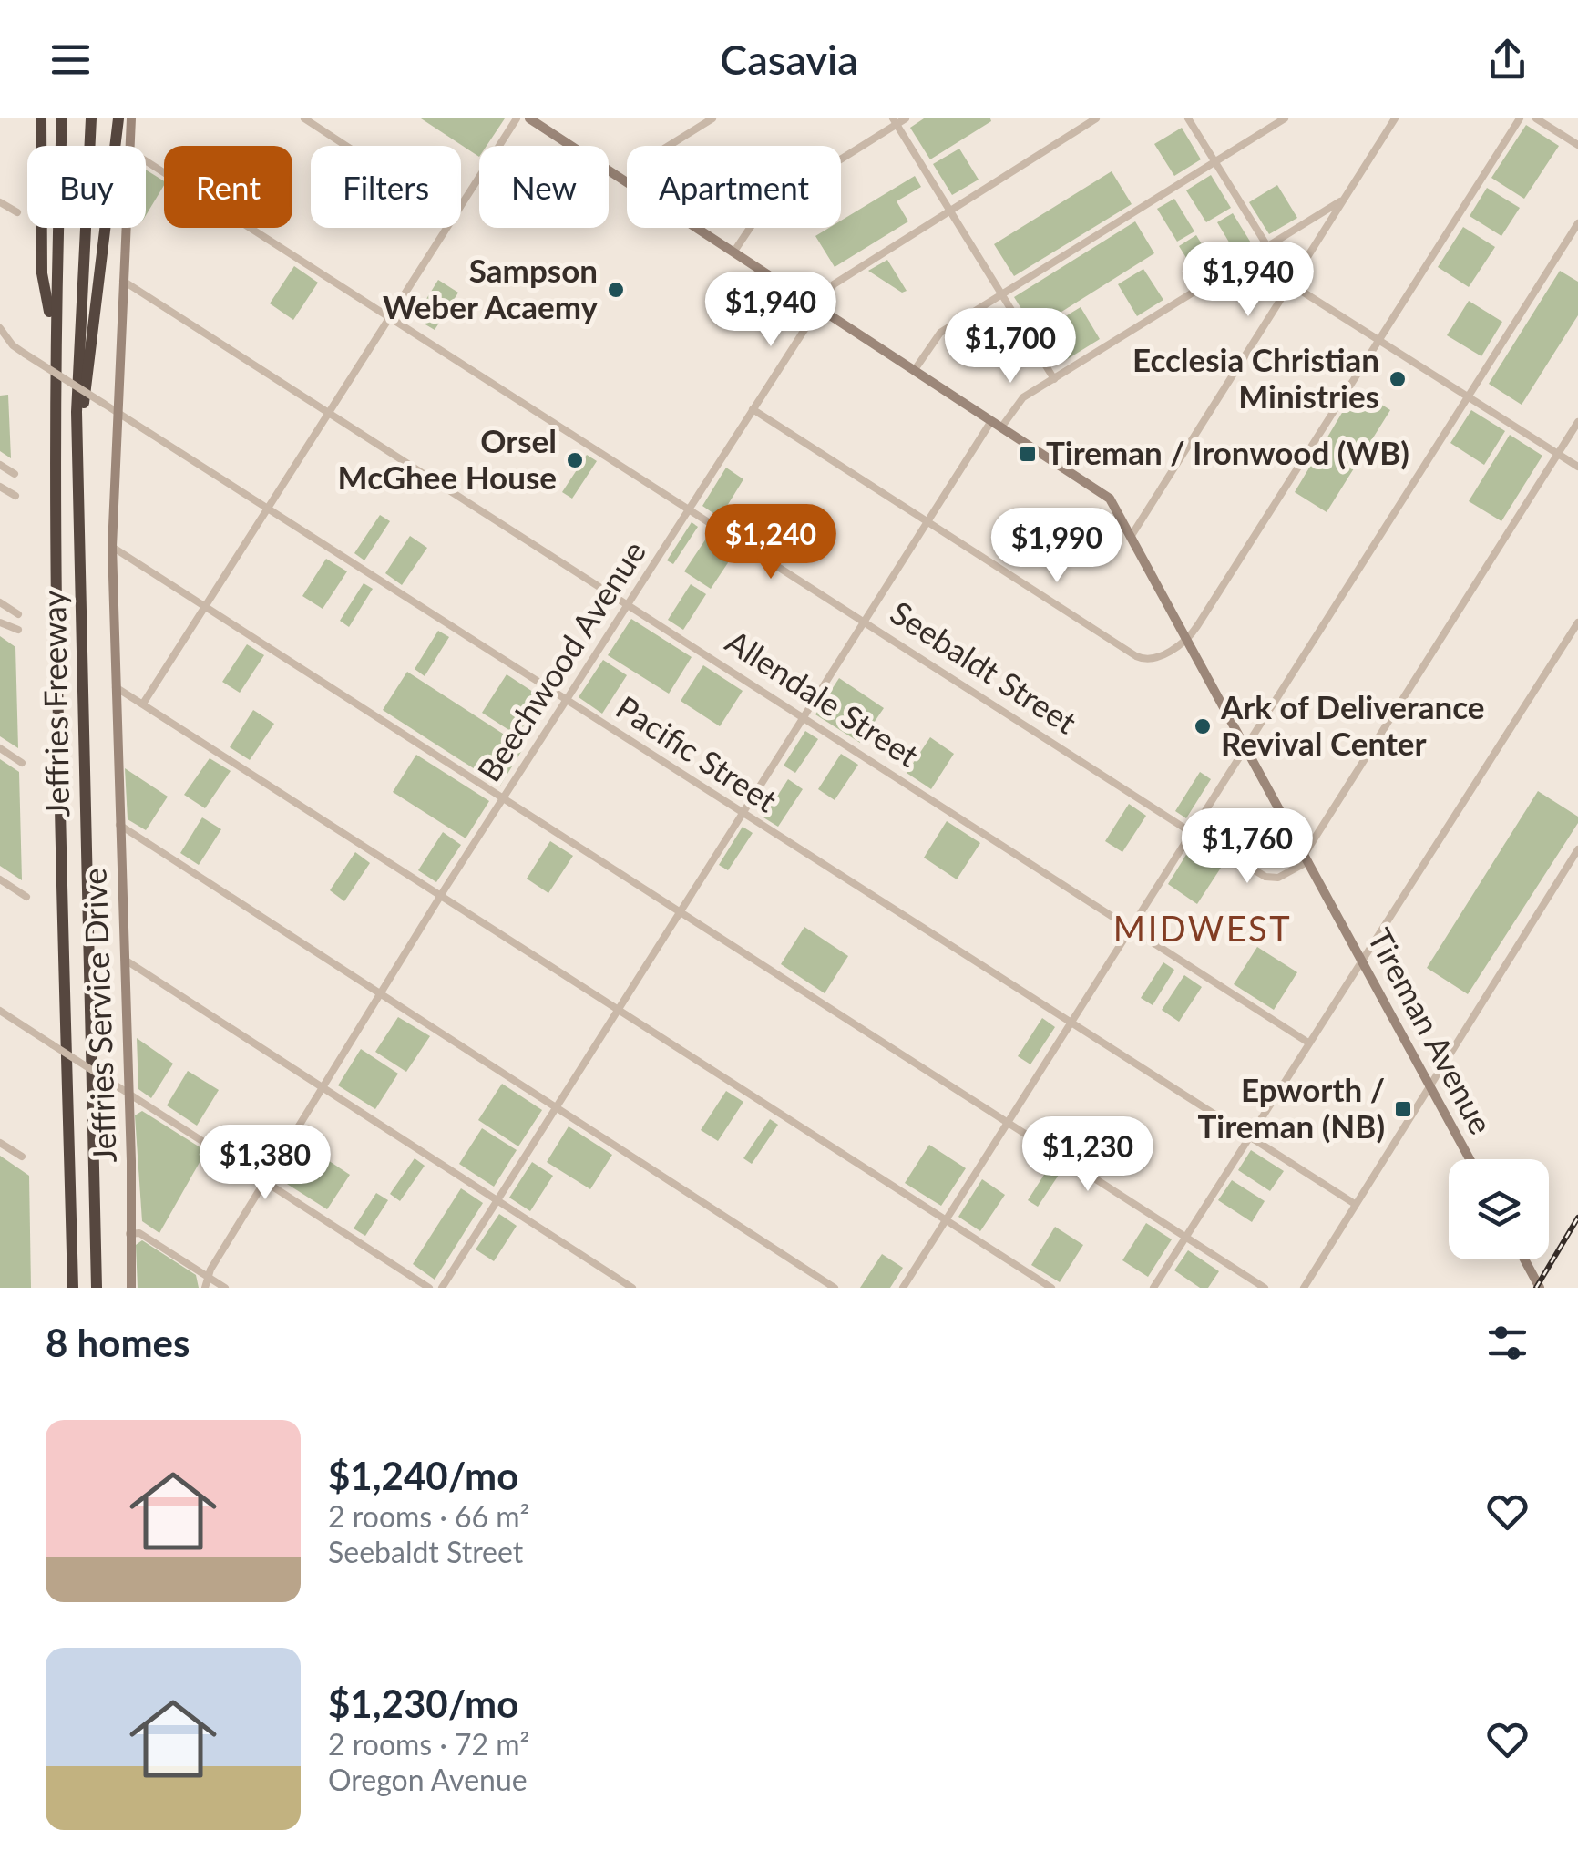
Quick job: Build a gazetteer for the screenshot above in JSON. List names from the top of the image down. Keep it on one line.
{"streets":{"highway":["Jeffries Freeway"],"street":["Beechwood Avenue","Seebaldt Street","Allendale Street","Pacific Street","Jeffries Service Drive","Tireman Avenue"]},"crossings":[["Beechwood Avenue","Seebaldt Street"],["Beechwood Avenue","Allendale Street"],["Beechwood Avenue","Pacific Street"],["Beechwood Avenue","Tireman Avenue"],["Seebaldt Street","Tireman Avenue"],["Allendale Street","Jeffries Service Drive"],["Pacific Street","Jeffries Service Drive"]],"districts":["MIDWEST"],"places":{"other":["Sampson Weber Acaemy","Ecclesia Christian Ministries","Orsel McGhee House","Ark of Deliverance Revival Center"],"transit":["Tireman / Ironwood (WB)","Epworth / Tireman (NB)"]},"page":{"header":"Casavia","chip":["Buy","Rent","Filters","New","Apartment"],"price":["$1,940","$1,940","$1,700","$1,240","$1,990","$1,760","$1,230","$1,380"],"heading":"8 homes","list":[{"name":"$1,240/mo","note":"2 rooms · 66 m² · Seebaldt Street"},{"name":"$1,230/mo","note":"2 rooms · 72 m² · Oregon Avenue"}]}}
